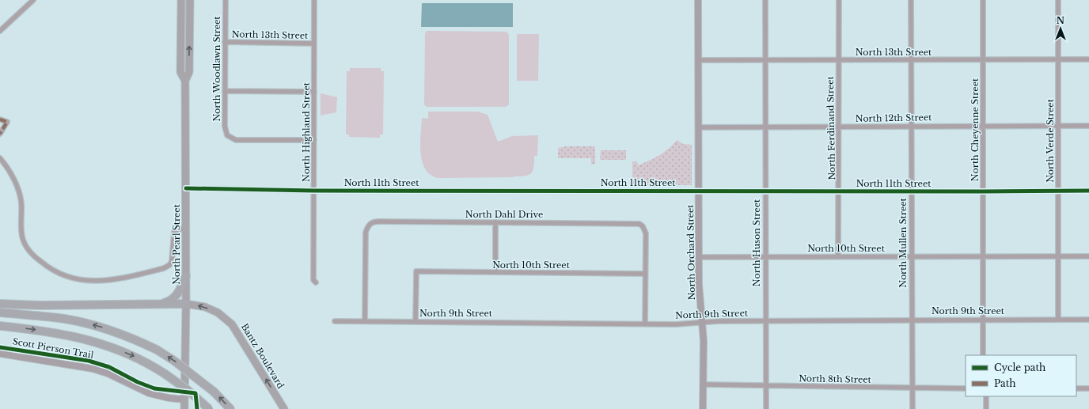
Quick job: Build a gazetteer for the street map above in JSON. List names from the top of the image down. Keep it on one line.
{"streets":{"main road":["North Pearl Street","Bantz Boulevard"],"street":["North 13th Street","North Woodlawn Street","North 12th Street","North Ferdinand Street","North Cheyenne Street","North Highland Street","North Verde Street","North 11th Street","North Dahl Drive","North Huson Street","North Mullen Street","North 10th Street","North Orchard Street","North 9th Street","North 8th Street"],"cycle path":["Scott Pierson Trail"]},"crossings":[["North 13th Street","North Woodlawn Street"],["North 13th Street","North Ferdinand Street"],["North 13th Street","North Cheyenne Street"],["North 13th Street","North Highland Street"],["North 13th Street","North Verde Street"],["North 13th Street","North Huson Street"],["North 13th Street","North Mullen Street"],["North 13th Street","North Orchard Street"],["North Woodlawn Street","North Highland Street"],["North 12th Street","North Ferdinand Street"],["North 12th Street","North Cheyenne Street"],["North 12th Street","North Verde Street"],["North 12th Street","North Huson Street"],["North 12th Street","North Mullen Street"],["North 12th Street","North Orchard Street"],["North Ferdinand Street","North 11th Street"],["North Ferdinand Street","North 10th Street"],["North Cheyenne Street","North 11th Street"],["North Cheyenne Street","North 10th Street"],["North Cheyenne Street","North 9th Street"],["North Highland Street","North 11th Street"],["North Verde Street","North 11th Street"],["North Verde Street","North 10th Street"],["North Verde Street","North 9th Street"],["North 11th Street","North Huson Street"],["North 11th Street","North Mullen Street"],["North 11th Street","North Pearl Street"],["North 11th Street","North Orchard Street"],["North Dahl Drive","North 10th Street"],["North Dahl Drive","North 9th Street"],["North Huson Street","North 10th Street"],["North Huson Street","North 9th Street"],["North Huson Street","North 8th Street"],["North Mullen Street","North 10th Street"],["North Mullen Street","North 9th Street"],["North Mullen Street","North 8th Street"],["North Pearl Street","Bantz Boulevard"],["North 10th Street","North Orchard Street"],["North 10th Street","North 9th Street"],["North Orchard Street","North 9th Street"],["North Orchard Street","North 8th Street"]],"one_way":["Bantz Boulevard"],"legend":["Cycle path","Path"],"north":"top"}
